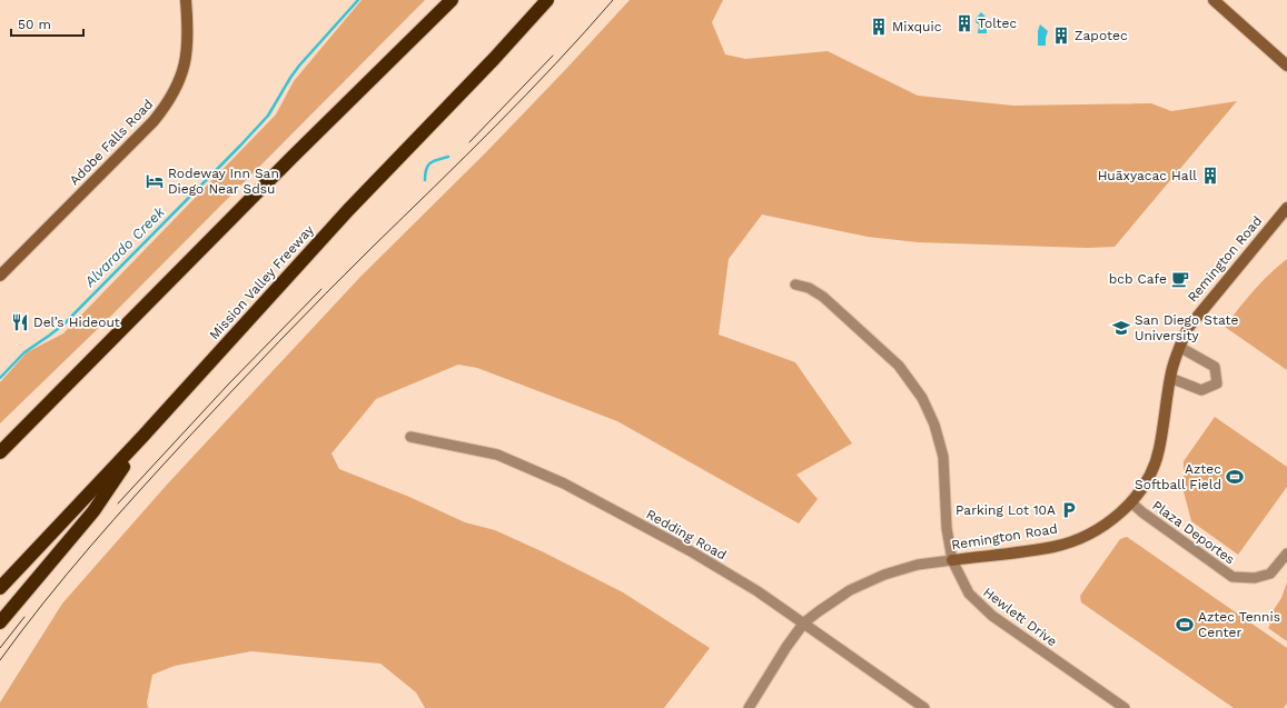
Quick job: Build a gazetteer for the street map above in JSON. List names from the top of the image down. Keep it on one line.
{"streets":{"highway":["Mission Valley Freeway"],"street":["Adobe Falls Road","Remington Road","Plaza Deportes","Redding Road","Hewlett Drive"]},"crossings":[["Remington Road","Plaza Deportes"],["Remington Road","Redding Road"],["Remington Road","Hewlett Drive"]],"water":["Alvarado Creek"],"places":{"building":["Toltec","Mixquic","Zapotec","Huāxyacac Hall"],"hotel":["Rodeway Inn San Diego Near Sdsu"],"cafe":["bcb Cafe"],"restaurant":["Del’s Hideout"],"school or university":["San Diego State University"],"sports":["Aztec Softball Field","Aztec Tennis Center"],"parking":["Parking Lot 10A"]},"scale_bar":"50 m"}
